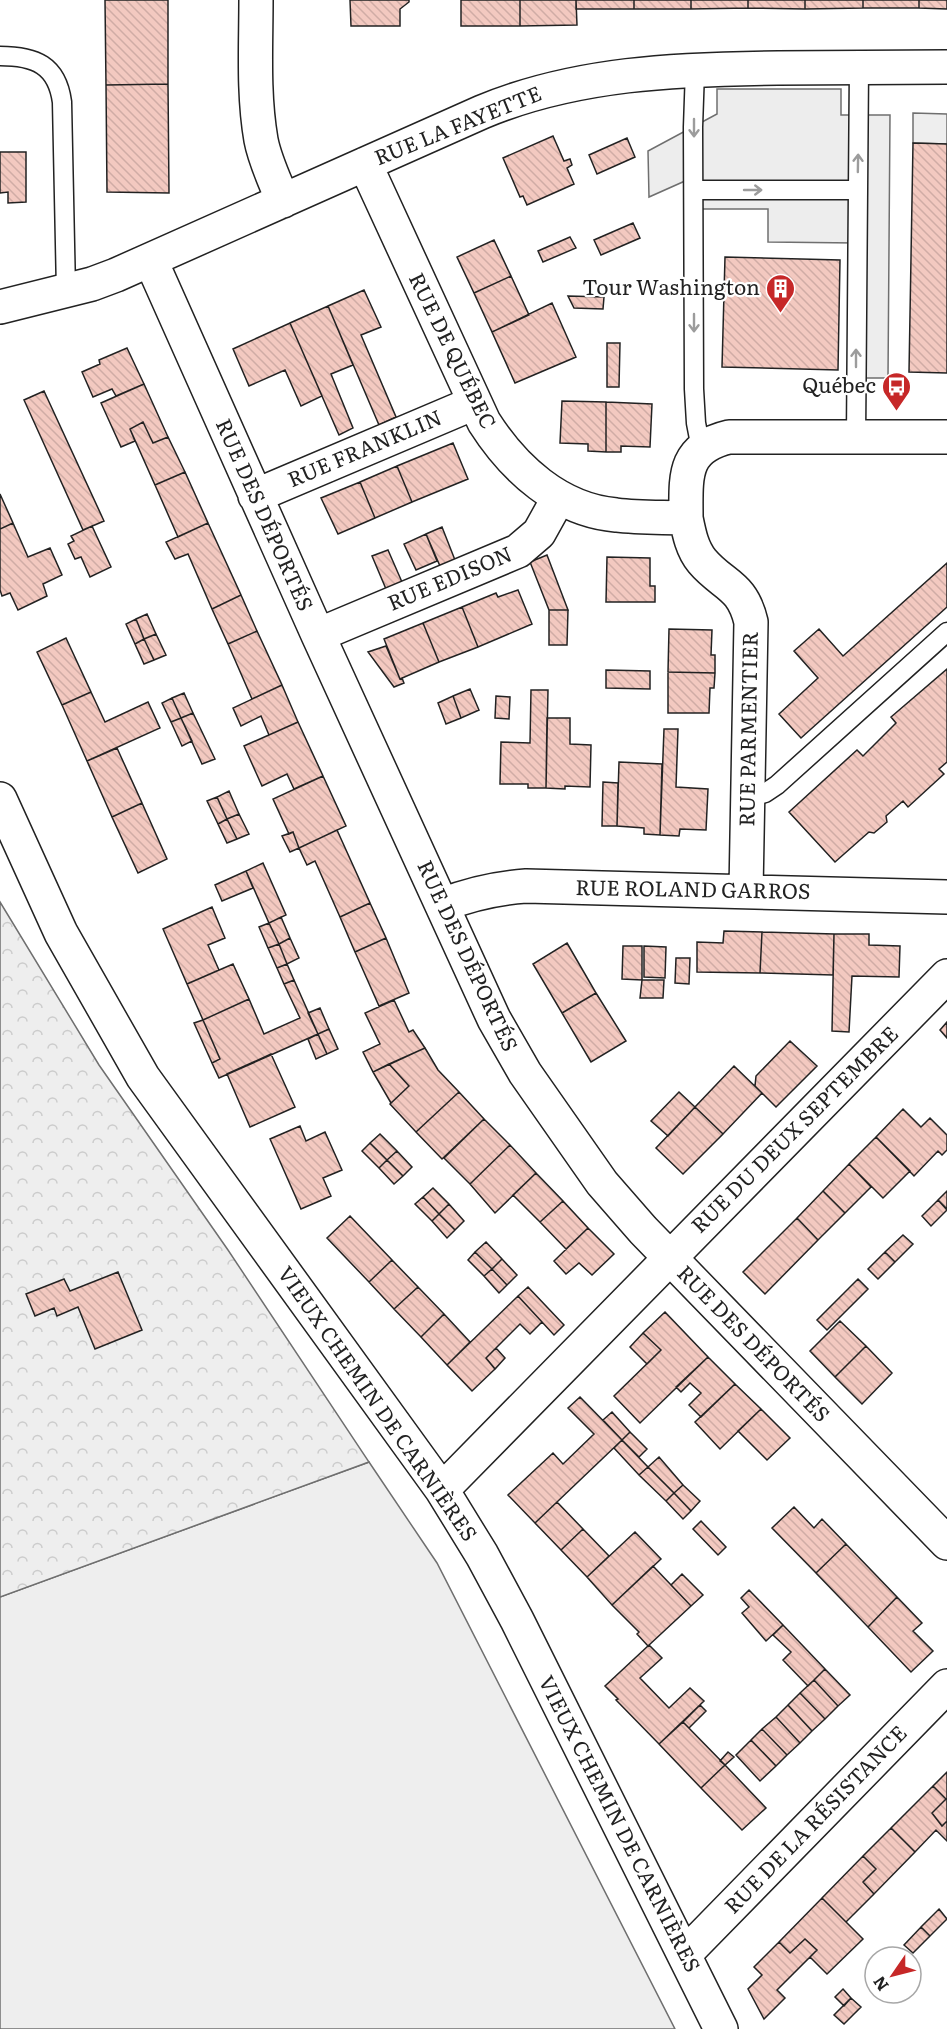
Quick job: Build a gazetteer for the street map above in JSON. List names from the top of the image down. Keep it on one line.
{"streets":{"street":["RUE LA FAYETTE","RUE DE QUÉBEC","RUE FRANKLIN","RUE DES DÉPORTÉS","RUE EDISON","RUE PARMENTIER","RUE ROLAND GARROS","RUE DU DEUX SEPTEMBRE","VIEUX CHEMIN DE CARNIÈRES","RUE DE LA RÉSISTANCE"]},"crossings":[["RUE LA FAYETTE","RUE DE QUÉBEC"],["RUE LA FAYETTE","RUE DES DÉPORTÉS"],["RUE DE QUÉBEC","RUE FRANKLIN"],["RUE DE QUÉBEC","RUE EDISON"],["RUE DE QUÉBEC","RUE PARMENTIER"],["RUE FRANKLIN","RUE DES DÉPORTÉS"],["RUE DES DÉPORTÉS","RUE EDISON"],["RUE DES DÉPORTÉS","RUE ROLAND GARROS"],["RUE DES DÉPORTÉS","RUE DU DEUX SEPTEMBRE"],["RUE PARMENTIER","RUE ROLAND GARROS"],["RUE DU DEUX SEPTEMBRE","VIEUX CHEMIN DE CARNIÈRES"],["VIEUX CHEMIN DE CARNIÈRES","RUE DE LA RÉSISTANCE"]],"places":{"building":["Tour Washington"],"bus stop":["Québec"]},"north":"bottom left"}
